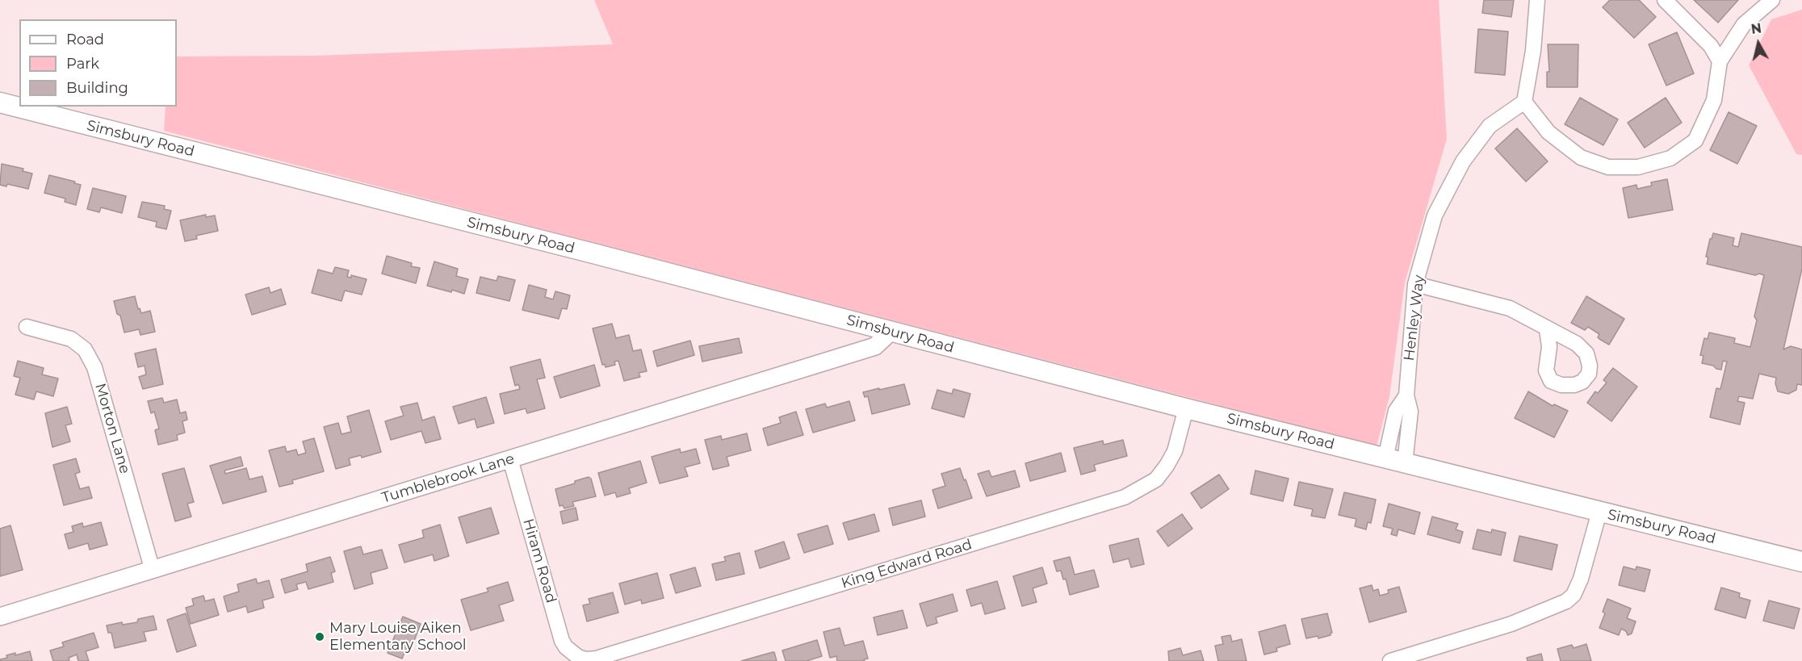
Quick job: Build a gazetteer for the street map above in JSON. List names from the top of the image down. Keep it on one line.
{"streets":{"main road":["Simsbury Road"],"street":["Henley Way","Morton Lane","Tumblebrook Lane","Hiram Road","King Edward Road"]},"crossings":[["Simsbury Road","Henley Way"],["Simsbury Road","Tumblebrook Lane"],["Simsbury Road","King Edward Road"],["Morton Lane","Tumblebrook Lane"],["Tumblebrook Lane","Hiram Road"],["Hiram Road","King Edward Road"]],"places":["Mary Louise Aiken Elementary School"],"legend":["Road","Park","Building"],"north":"top"}
